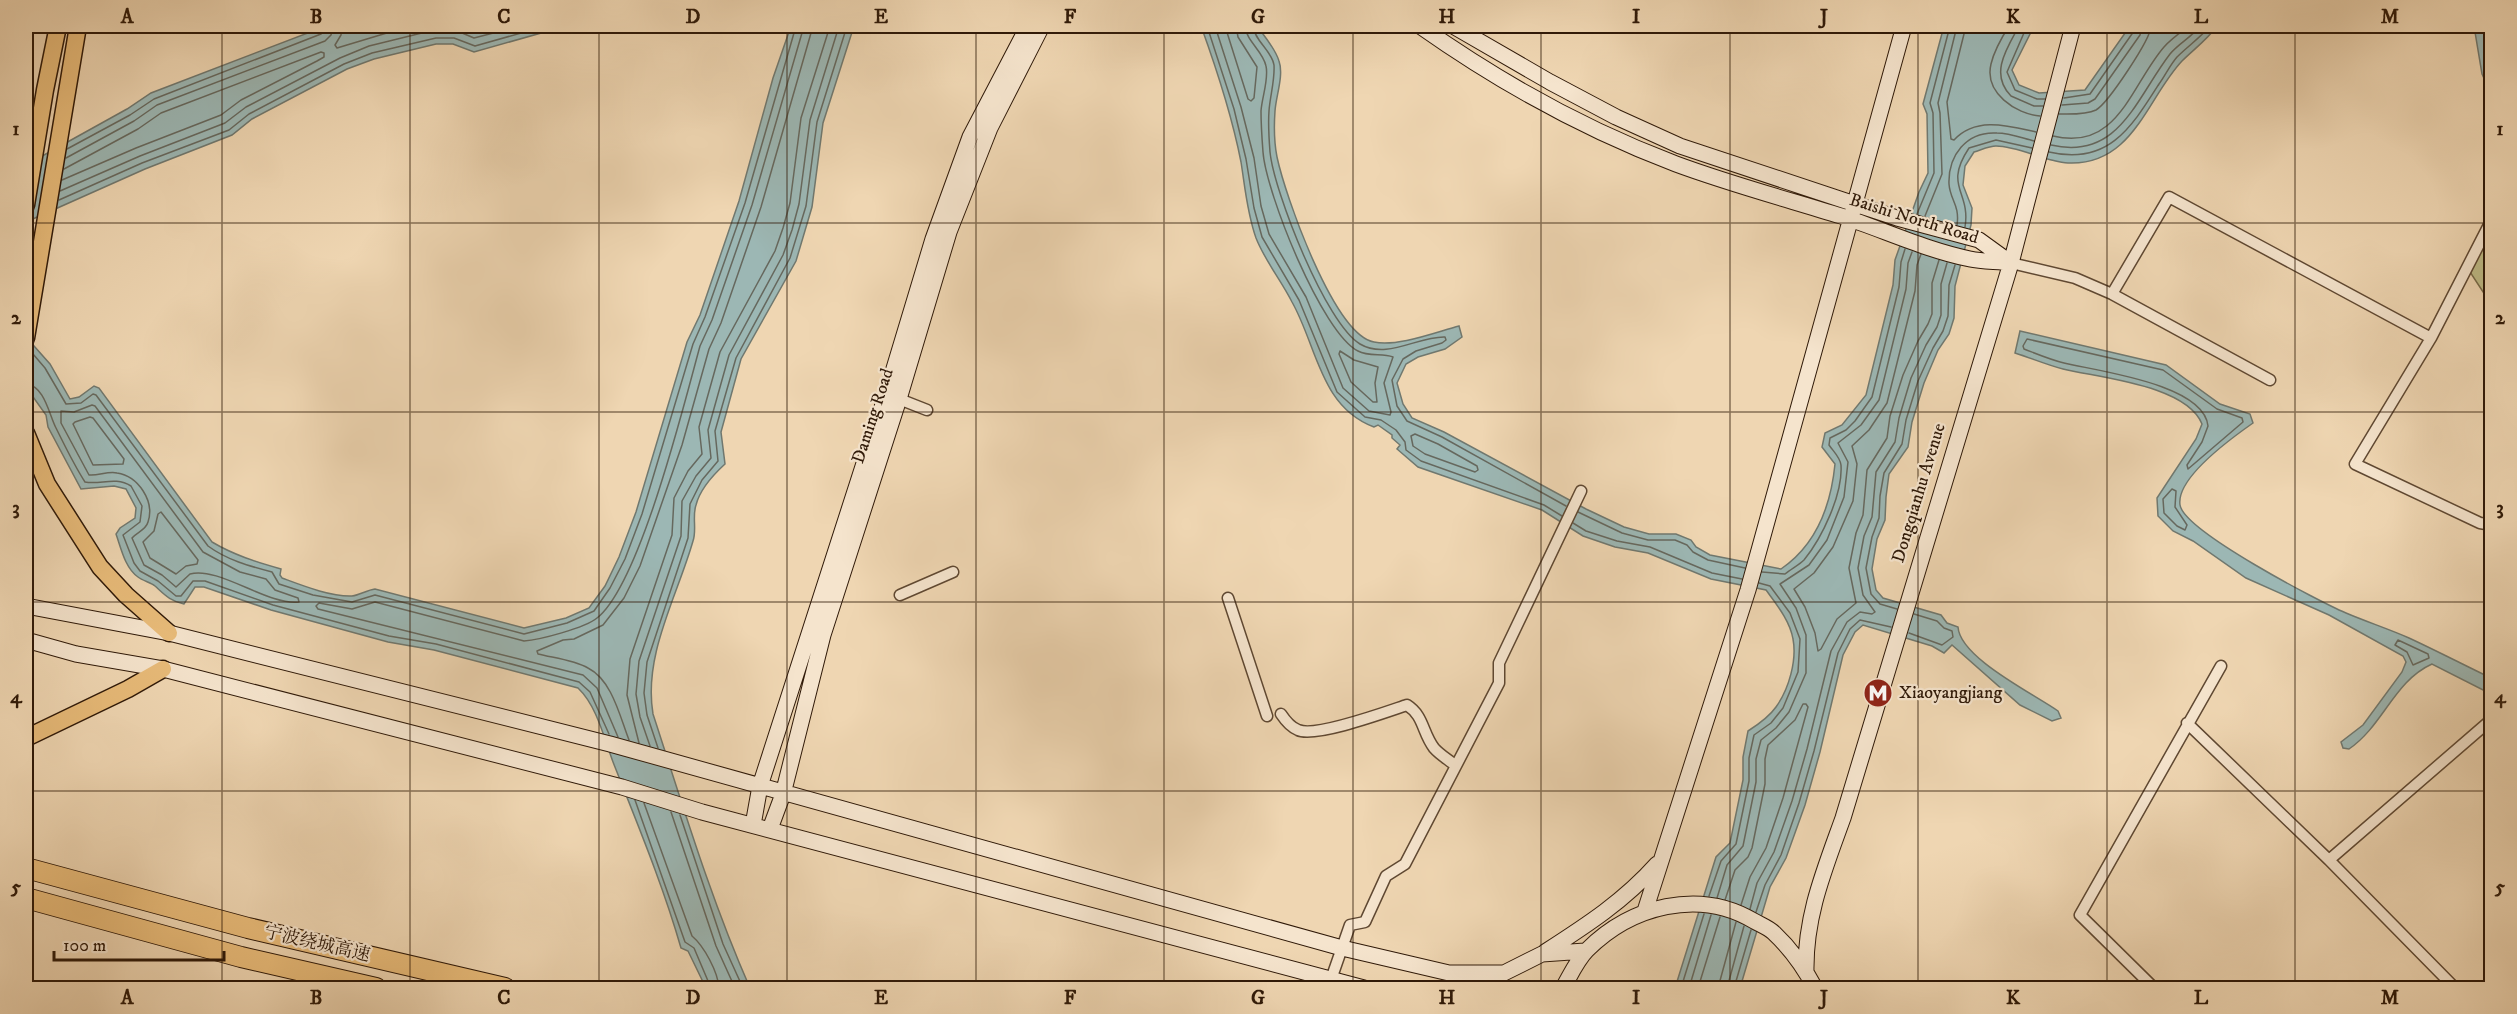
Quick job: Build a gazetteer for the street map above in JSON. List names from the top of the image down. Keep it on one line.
{"streets":{"highway":["宁波绕城高速"],"main road":["Baishi North Road","Daming Road","Dongqianhu Avenue"]},"crossings":[["Baishi North Road","Dongqianhu Avenue"]],"places":{"metro station":["Xiaoyangjiang"]},"scale_bar":"100 m","grid":{"columns":["A","B","C","D","E","F","G","H","I","J","K","L","M"],"rows":["1","2","3","4","5"]}}
